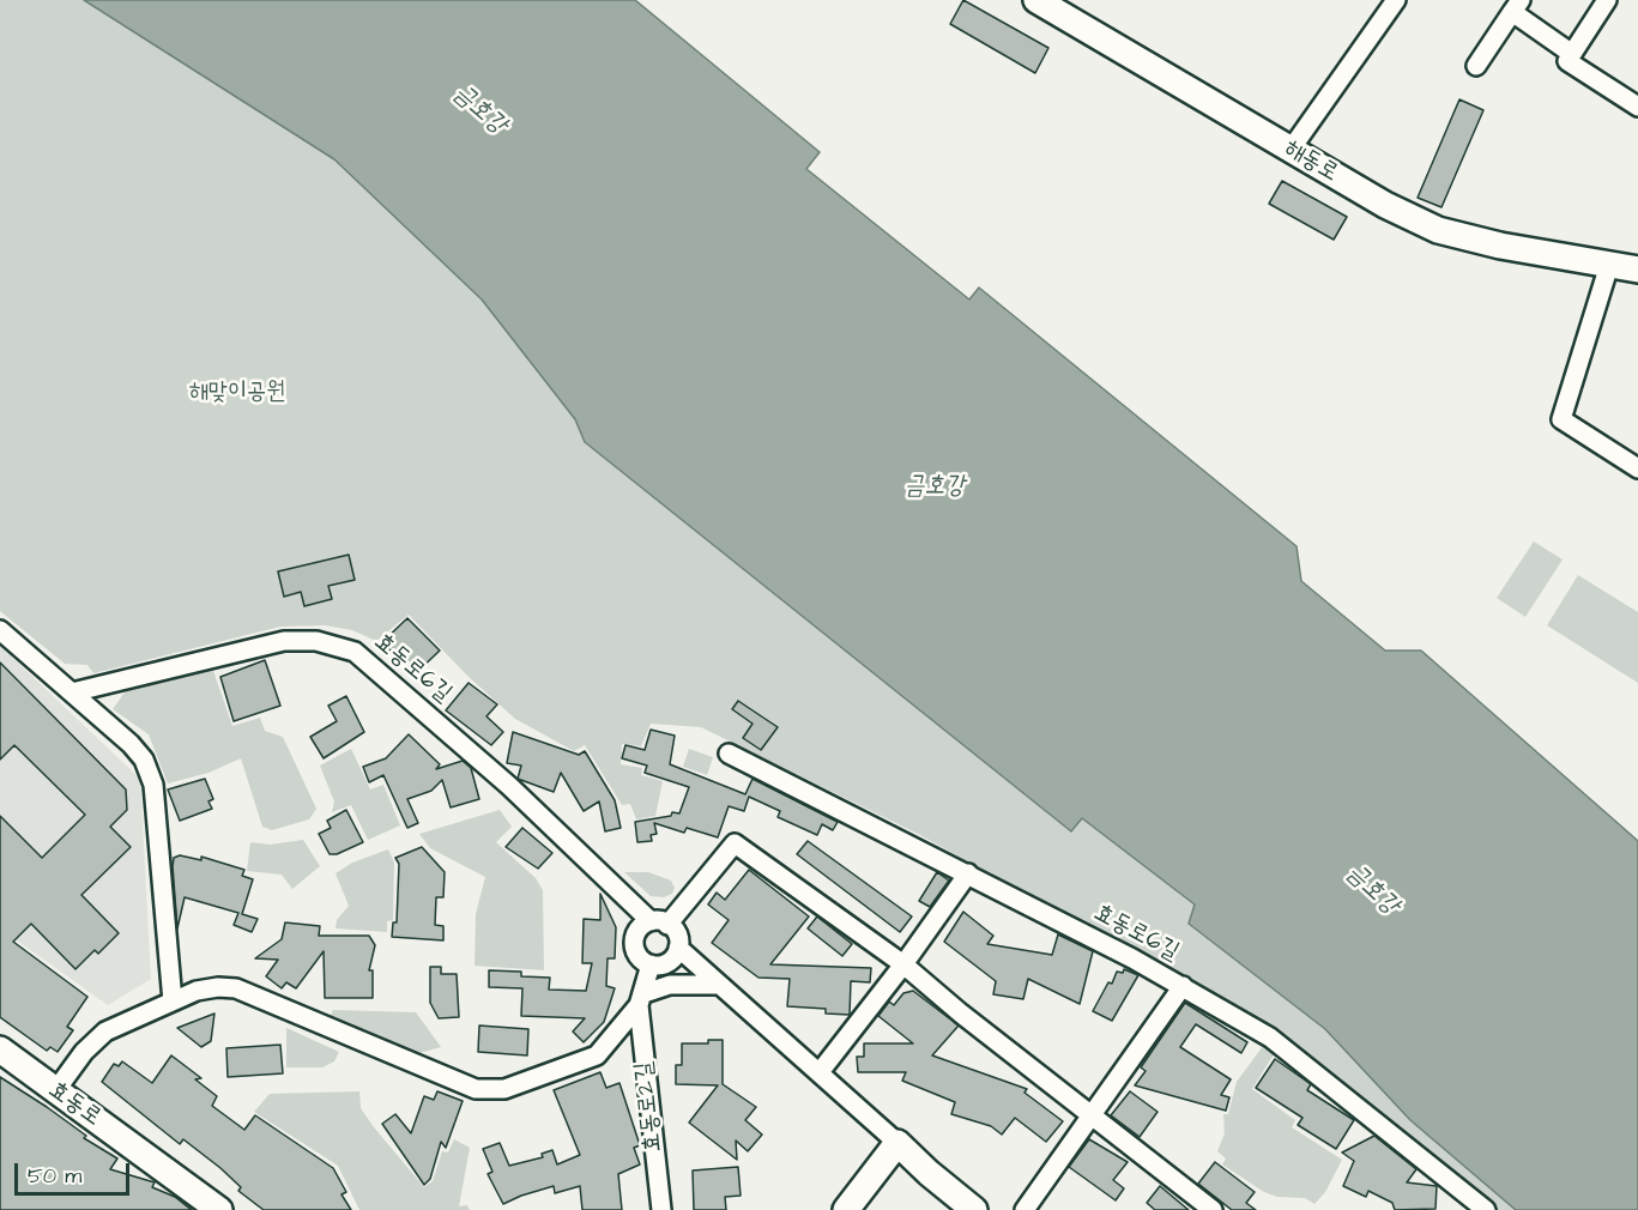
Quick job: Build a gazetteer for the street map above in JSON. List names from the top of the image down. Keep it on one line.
{"streets":{"street":["해동로","효동로6길","효동로","효동로2길"]},"water":["금호강"],"parks":["해맞이공원"],"scale_bar":"50 m"}
